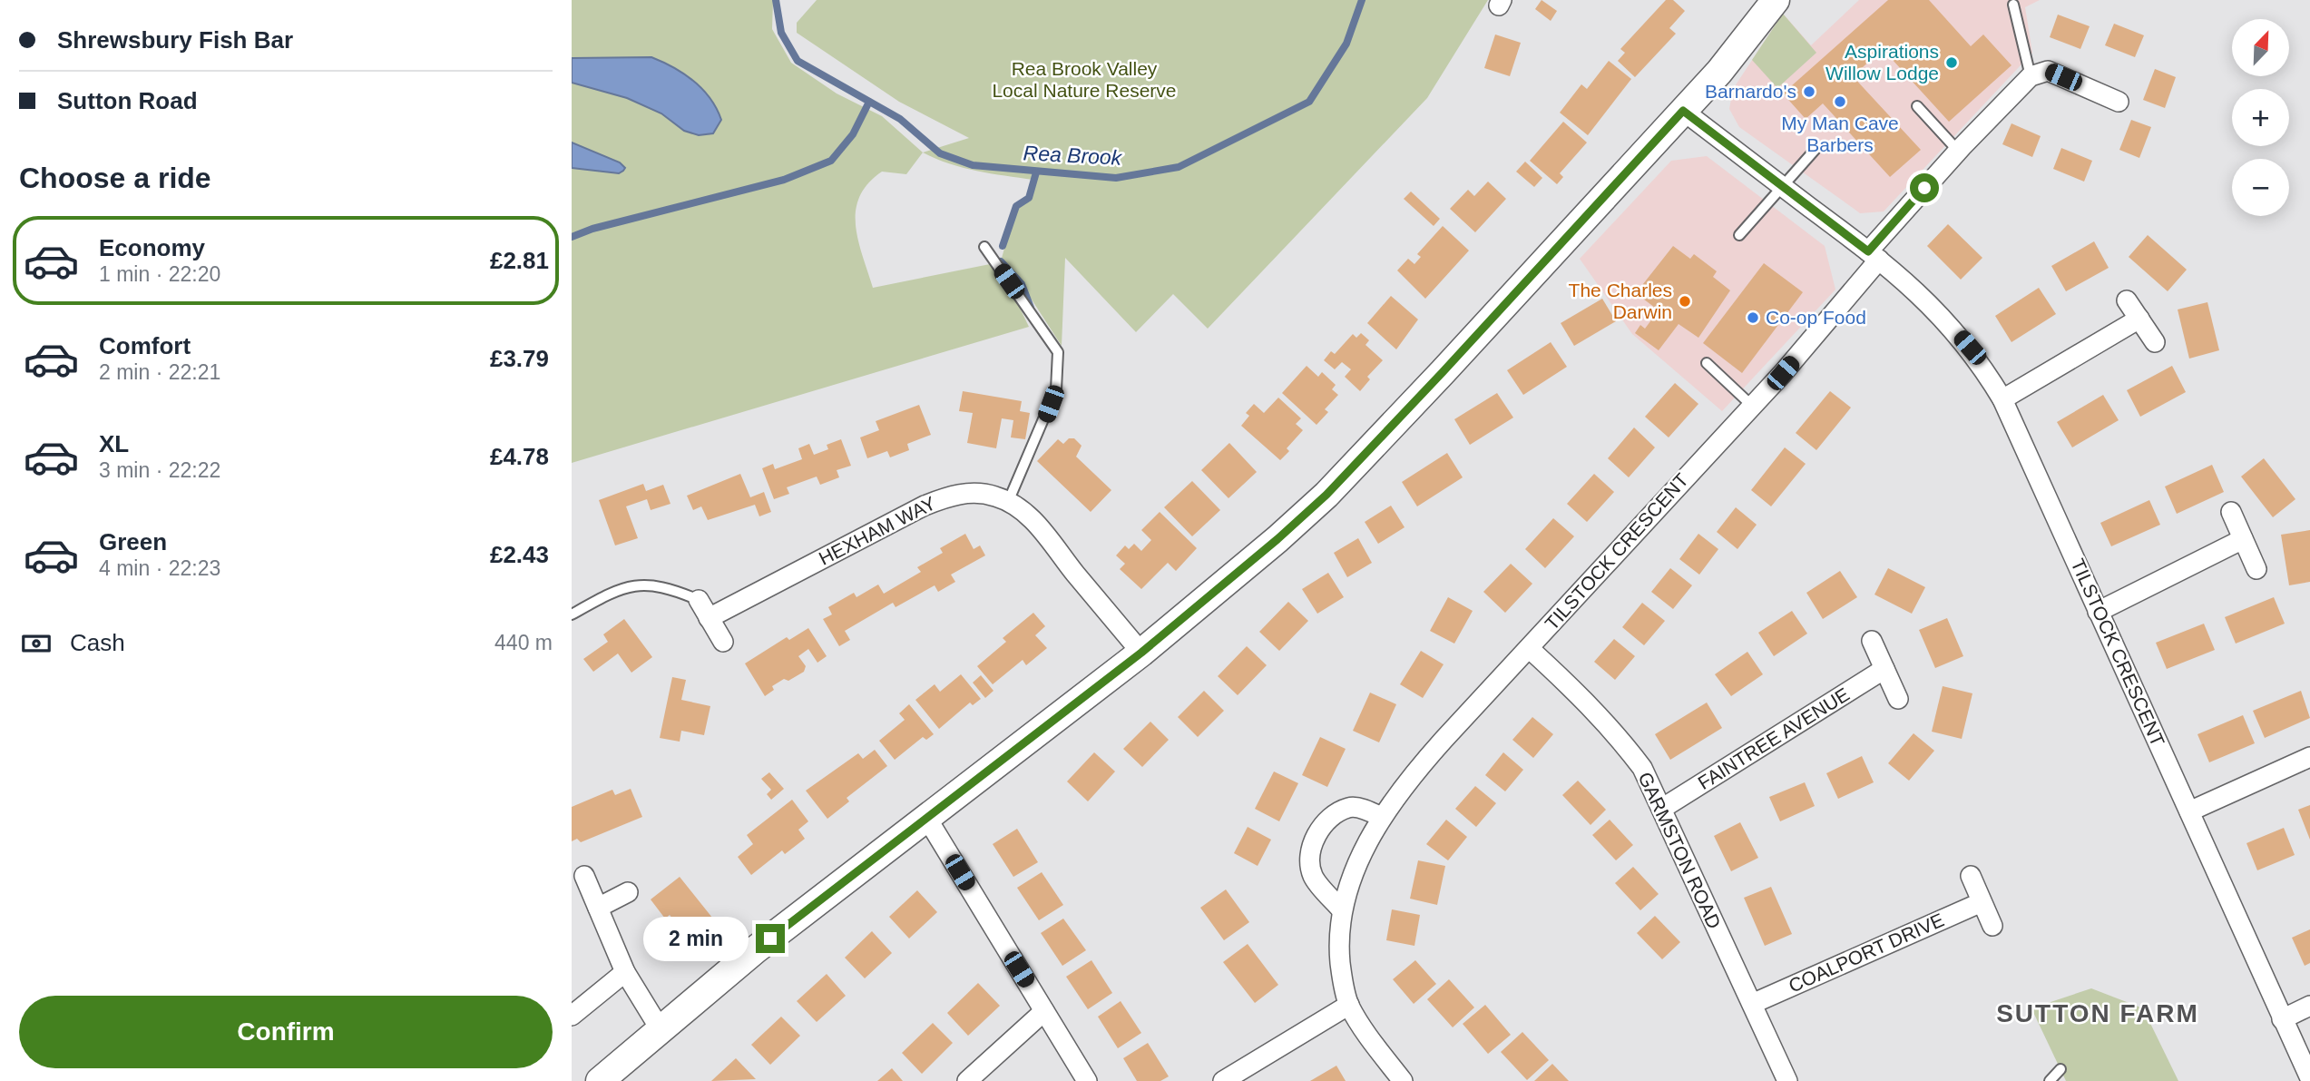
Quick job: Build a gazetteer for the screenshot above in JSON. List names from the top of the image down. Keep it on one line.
{"streets":{"street":["HEXHAM WAY","TILSTOCK CRESCENT","FAINTREE AVENUE","GARMSTON ROAD","COALPORT DRIVE"]},"crossings":[["TILSTOCK CRESCENT","GARMSTON ROAD"],["FAINTREE AVENUE","GARMSTON ROAD"],["GARMSTON ROAD","COALPORT DRIVE"]],"districts":["SUTTON FARM"],"water":["Rea Brook"],"parks":["Rea Brook Valley Local Nature Reserve"],"places":["Aspirations Willow Lodge","Barnardo's","My Man Cave Barbers","The Charles Darwin","Co-op Food"],"north":"top right","page":{"banner":["Shrewsbury Fish Bar","Sutton Road"],"map_buttons":["+","−"],"heading":"Choose a ride","list":[{"name":"Economy","note":"1 min · 22:20","value":"£2.81"},{"name":"Comfort","note":"2 min · 22:21","value":"£3.79"},{"name":"XL","note":"3 min · 22:22","value":"£4.78"},{"name":"Green","note":"4 min · 22:23","value":"£2.43"}],"pay":["Cash","440 m"],"bubble":"2 min","buttons":"Confirm"}}
